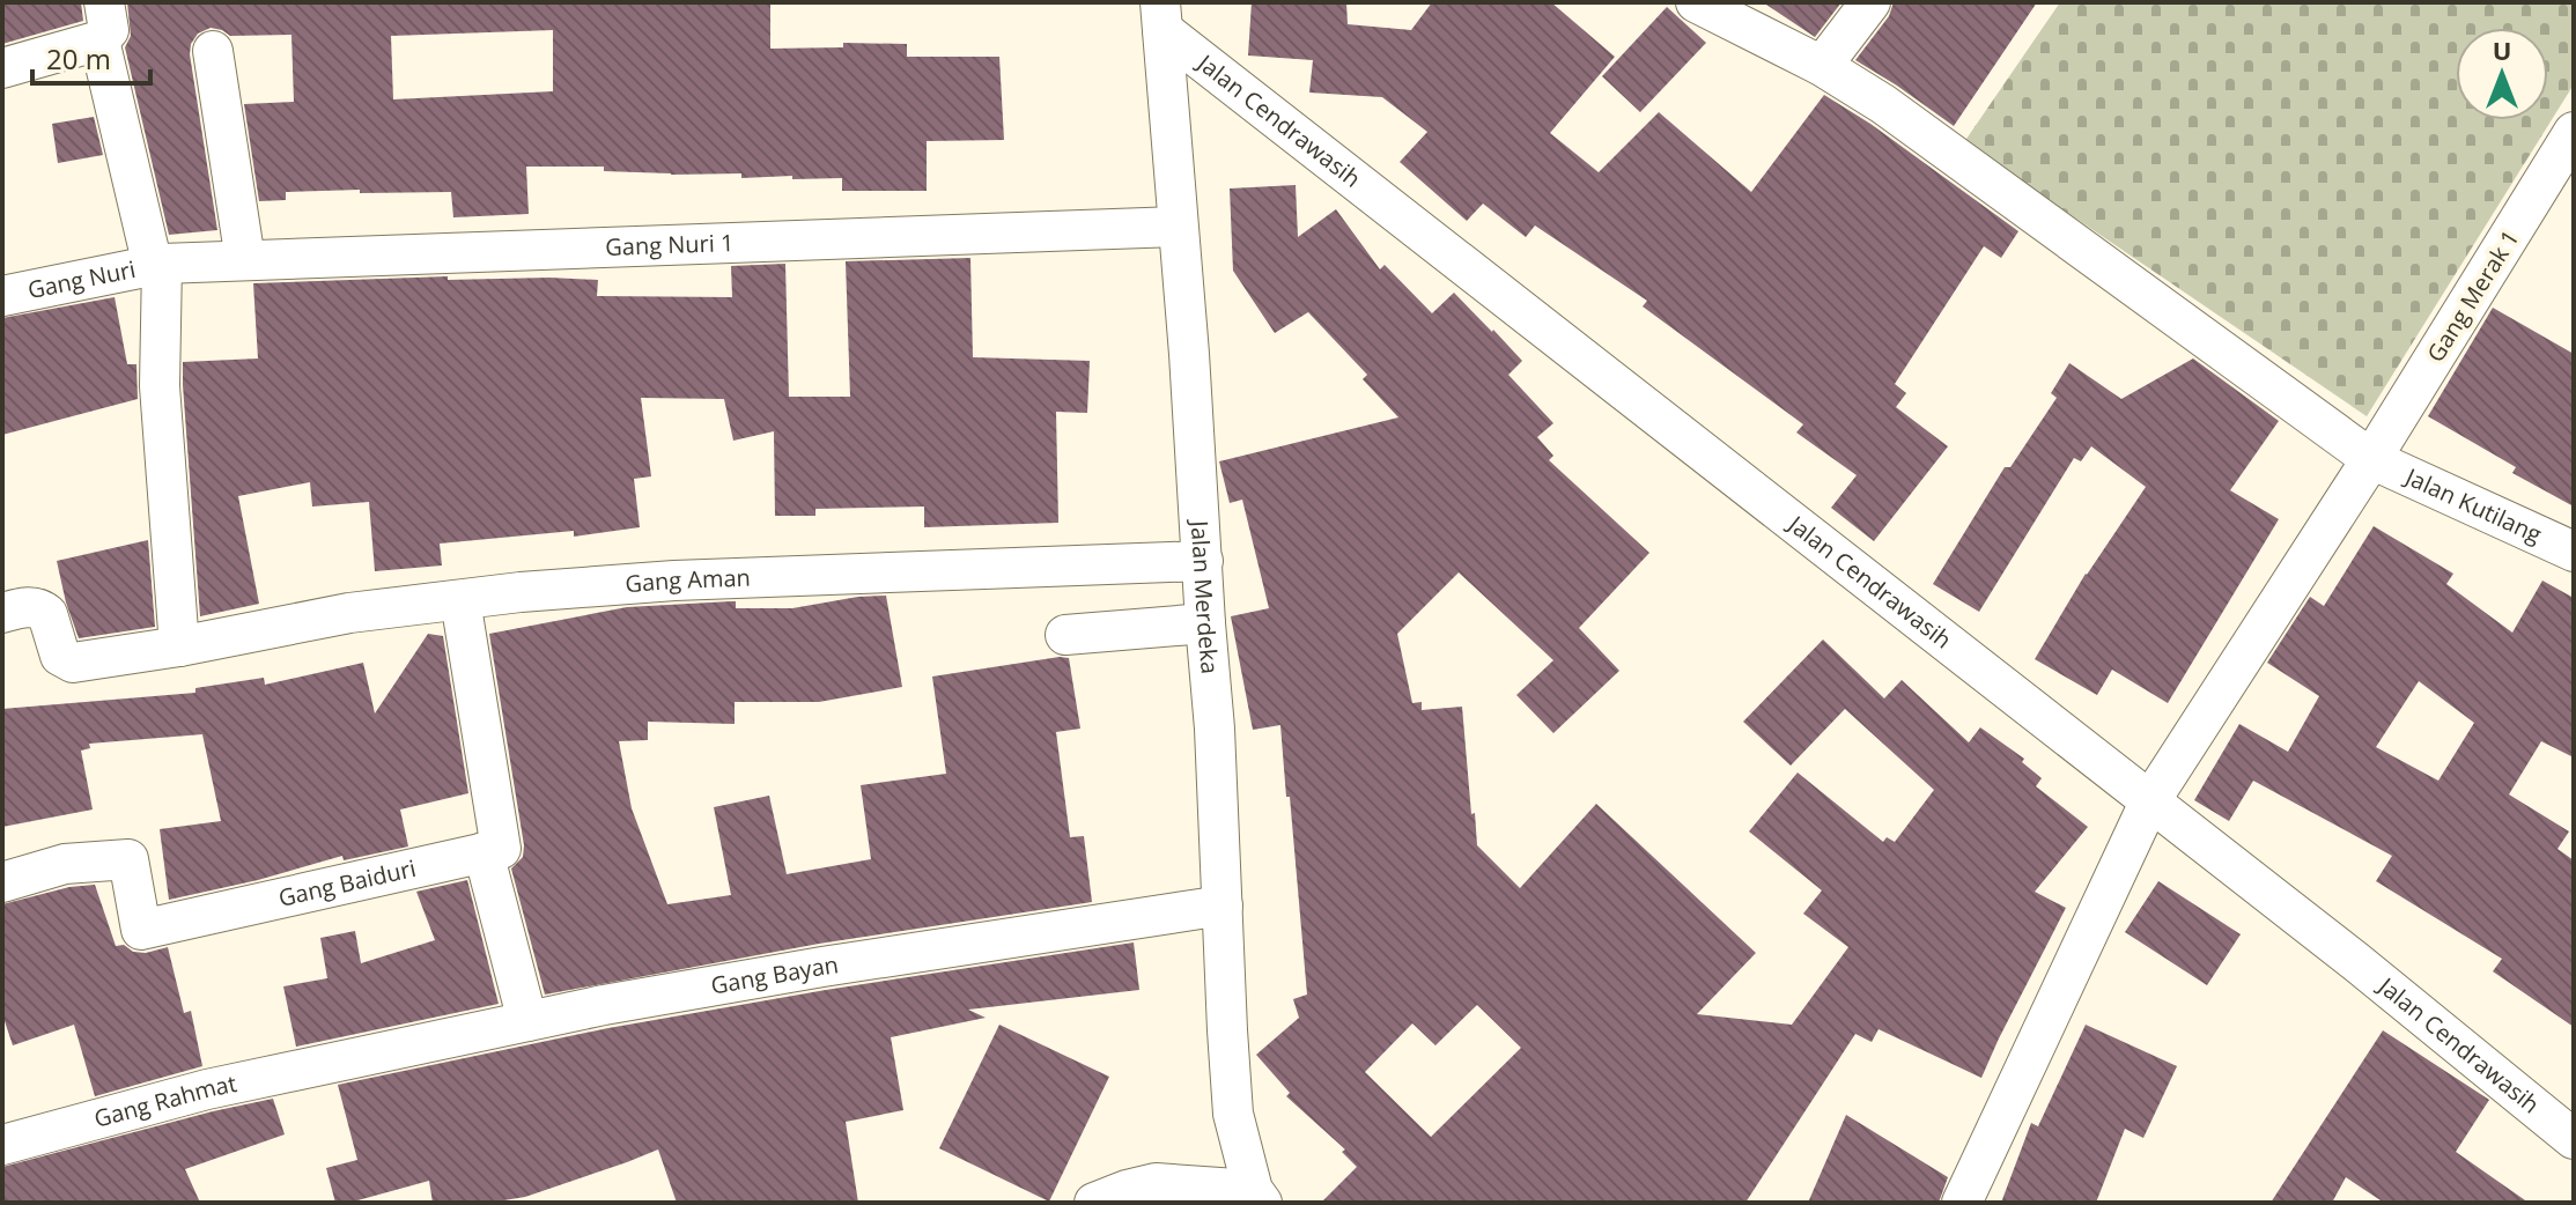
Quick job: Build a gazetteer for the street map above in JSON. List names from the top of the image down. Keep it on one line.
{"streets":{"street":["Jalan Cendrawasih","Gang Nuri 1","Gang Nuri","Gang Merak 1","Jalan Kutilang","Gang Aman","Jalan Merdeka","Gang Baiduri","Gang Bayan","Gang Rahmat"]},"crossings":[["Jalan Cendrawasih","Gang Merak 1"],["Jalan Cendrawasih","Jalan Merdeka"],["Gang Nuri 1","Gang Nuri"],["Gang Nuri 1","Jalan Merdeka"],["Gang Merak 1","Jalan Kutilang"],["Gang Aman","Jalan Merdeka"],["Jalan Merdeka","Gang Bayan"],["Gang Bayan","Gang Rahmat"]],"scale_bar":"20 m","north":"top"}
